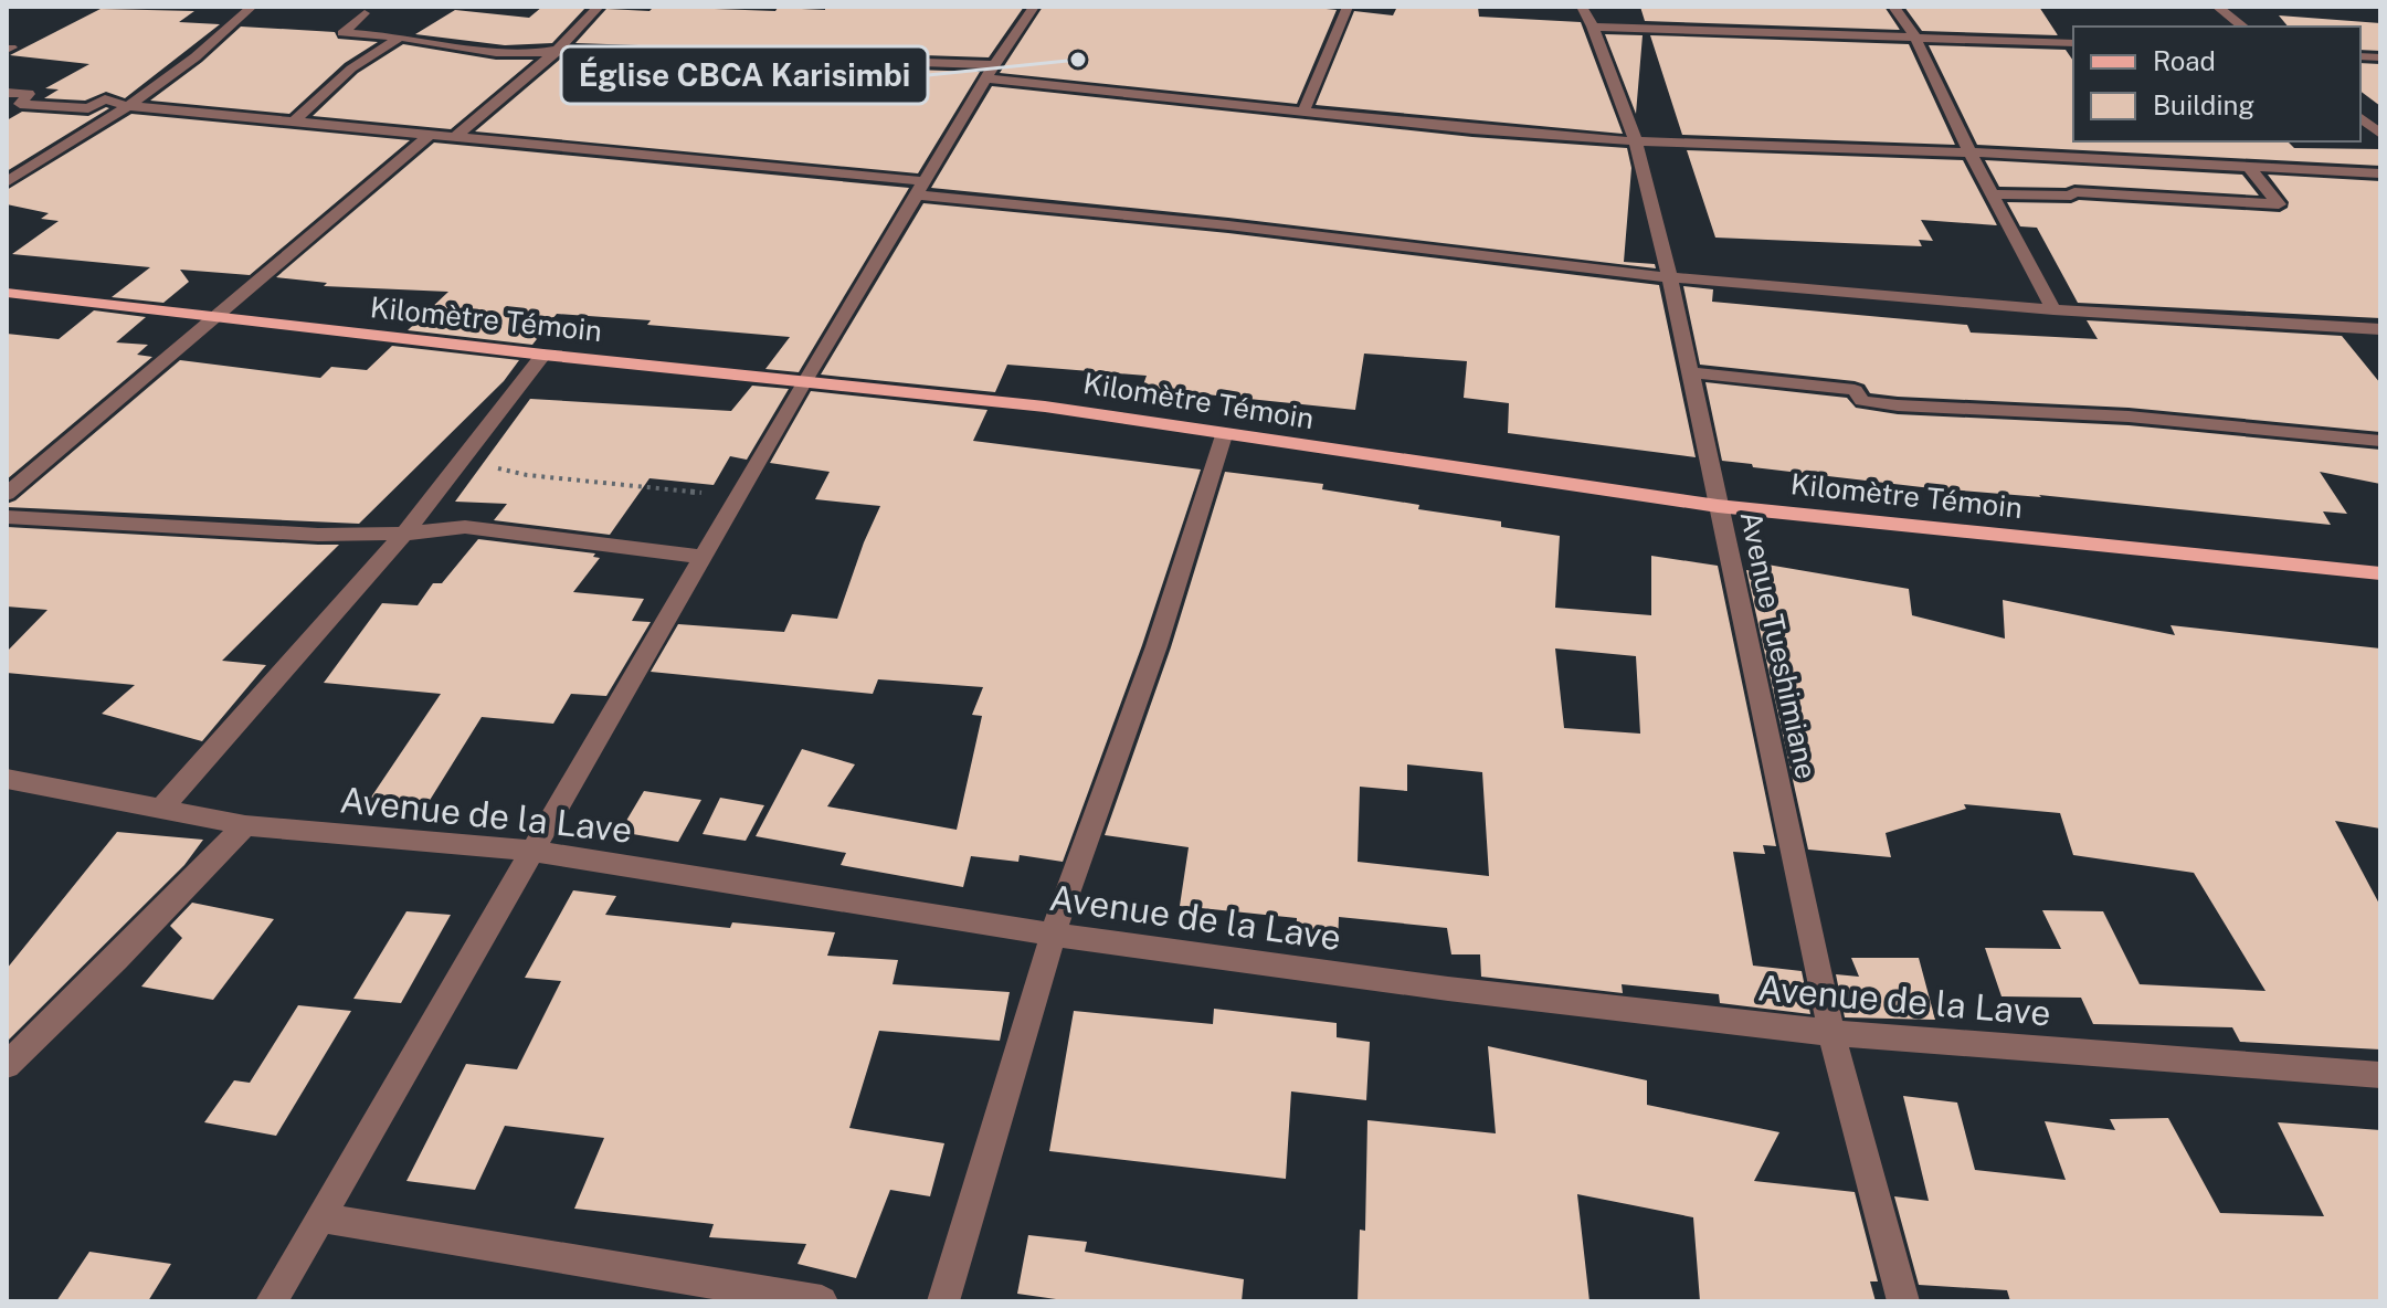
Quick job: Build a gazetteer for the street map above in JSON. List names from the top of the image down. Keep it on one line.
{"streets":{"main road":["Kilomètre Témoin"],"street":["Avenue Tueshimiane","Avenue de la Lave"]},"crossings":[["Kilomètre Témoin","Avenue Tueshimiane"],["Avenue Tueshimiane","Avenue de la Lave"]],"places":["Église CBCA Karisimbi"],"legend":["Road","Building"]}
